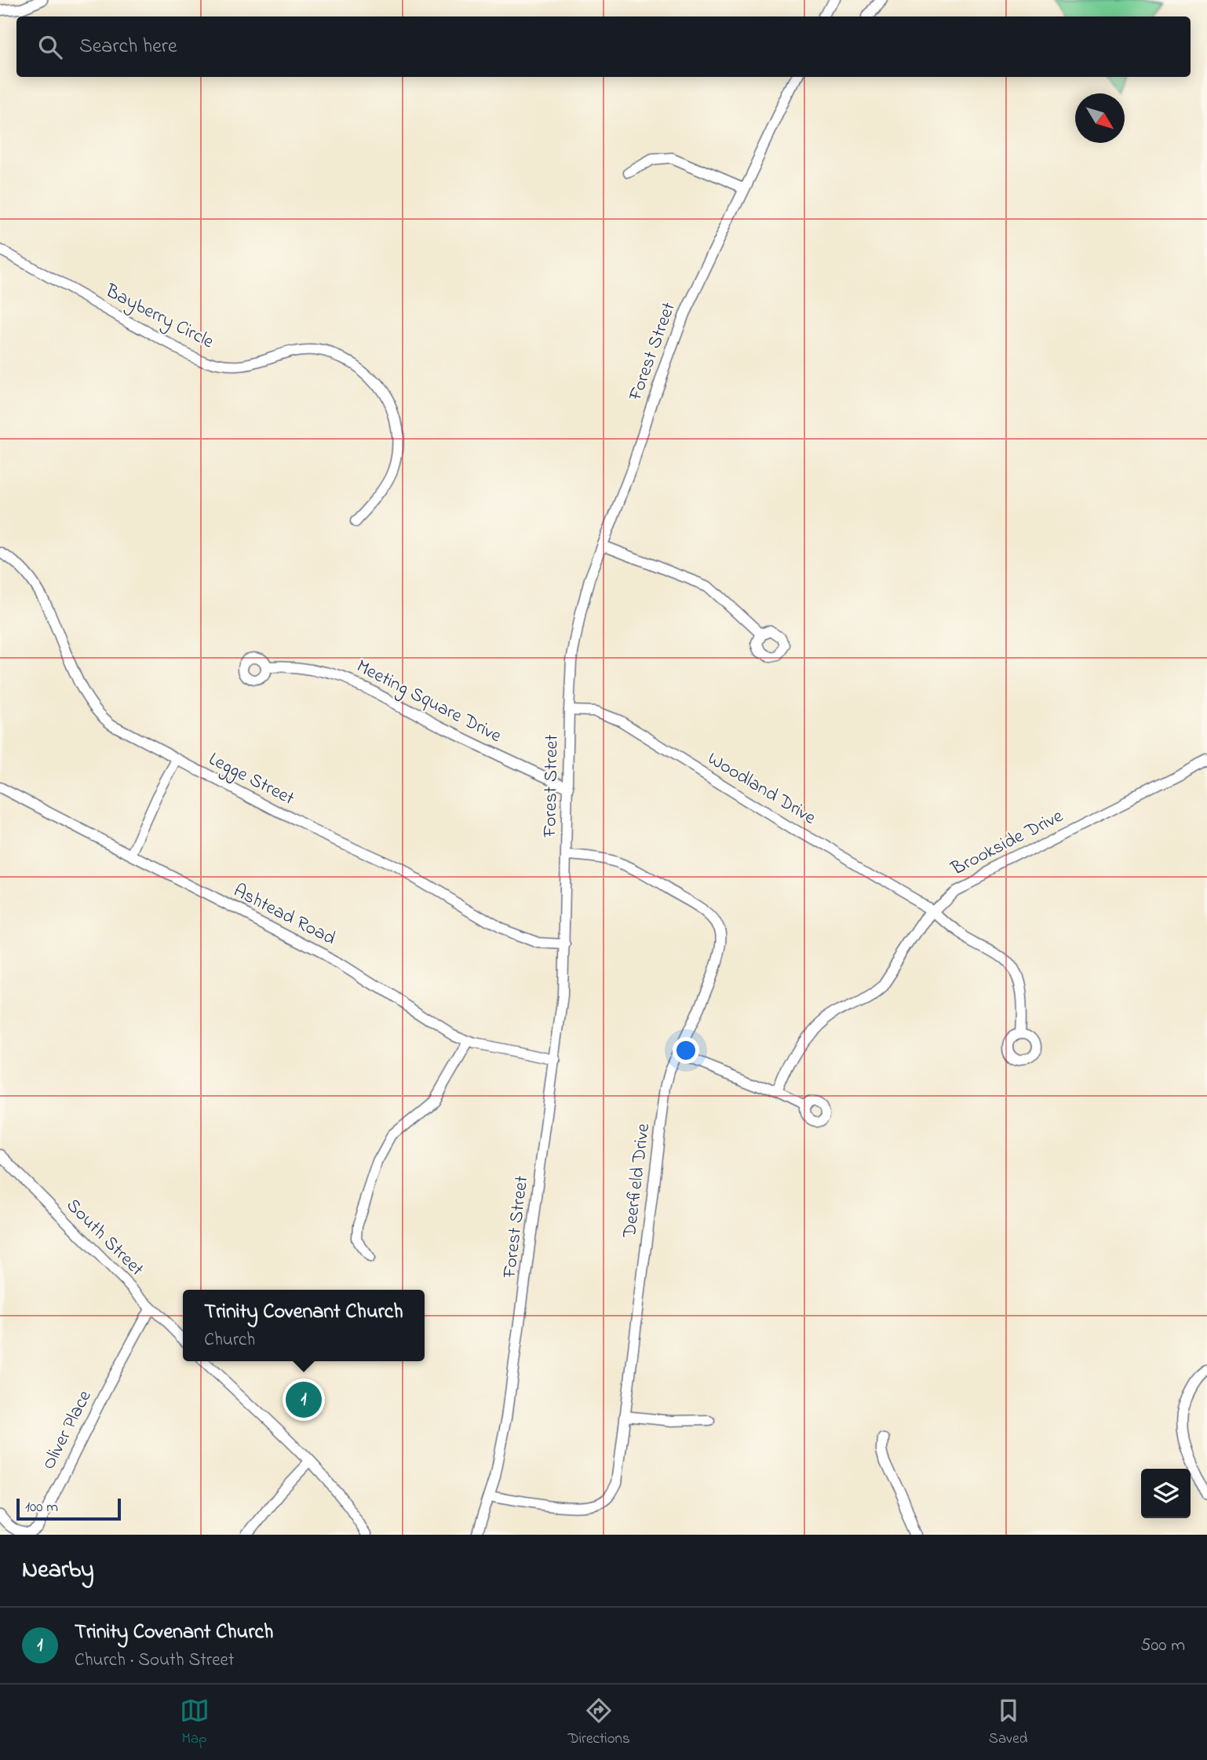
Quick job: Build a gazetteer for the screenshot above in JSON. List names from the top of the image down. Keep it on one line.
{"streets":{"street":["Bayberry Circle","Forest Street","Meeting Square Drive","Legge Street","Woodland Drive","Brookside Drive","Ashtead Road","Deerfield Drive","South Street","Oliver Place"]},"crossings":[["Forest Street","Meeting Square Drive"],["Forest Street","Legge Street"],["Forest Street","Woodland Drive"],["Forest Street","Ashtead Road"],["Forest Street","Deerfield Drive"],["Woodland Drive","Brookside Drive"],["South Street","Oliver Place"]],"scale_bar":"100 m","north":"bottom right","page":{"search":"Search here","popup":["Trinity Covenant Church","Church"],"pins":"1","scale":"100 m","heading":"Nearby","list":[{"mark":"1","name":"Trinity Covenant Church","note":"Church · South Street","value":"500 m"}],"nav":["Map","Directions","Saved"]}}
